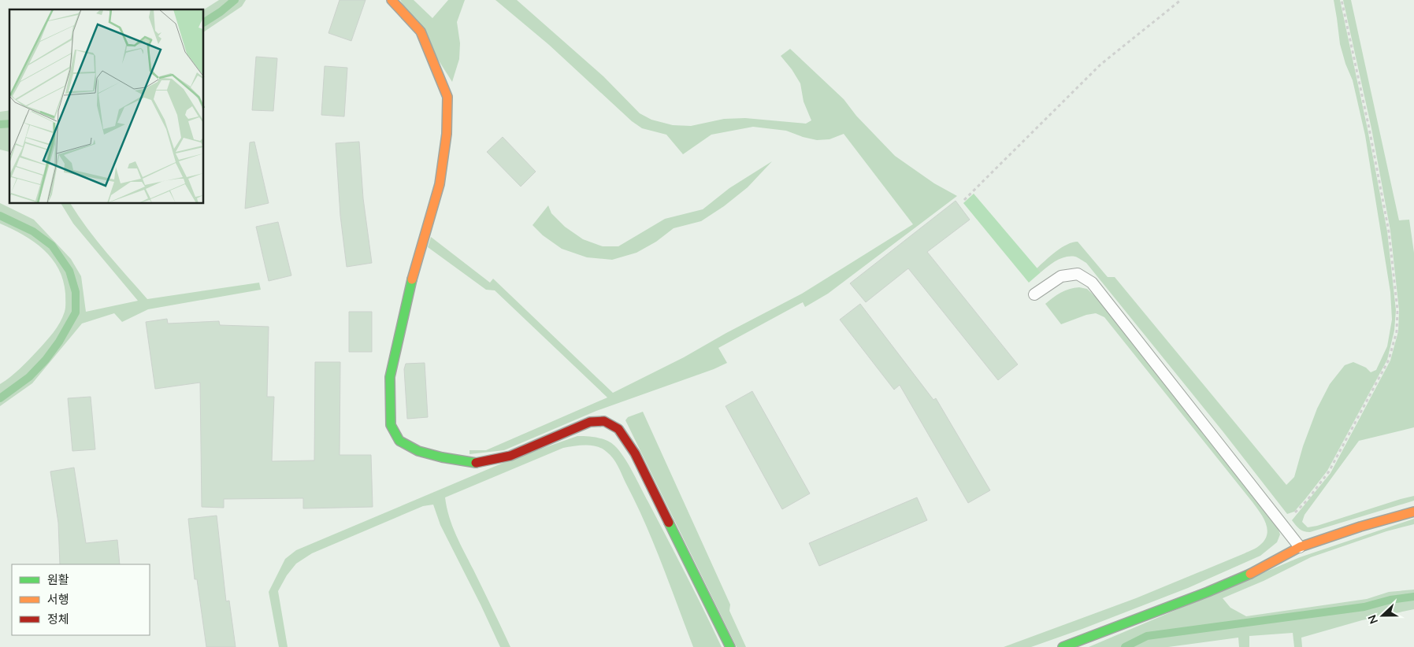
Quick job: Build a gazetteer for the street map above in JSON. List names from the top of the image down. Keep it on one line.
{"legend":["원활","서행","정체"],"north":"left"}
